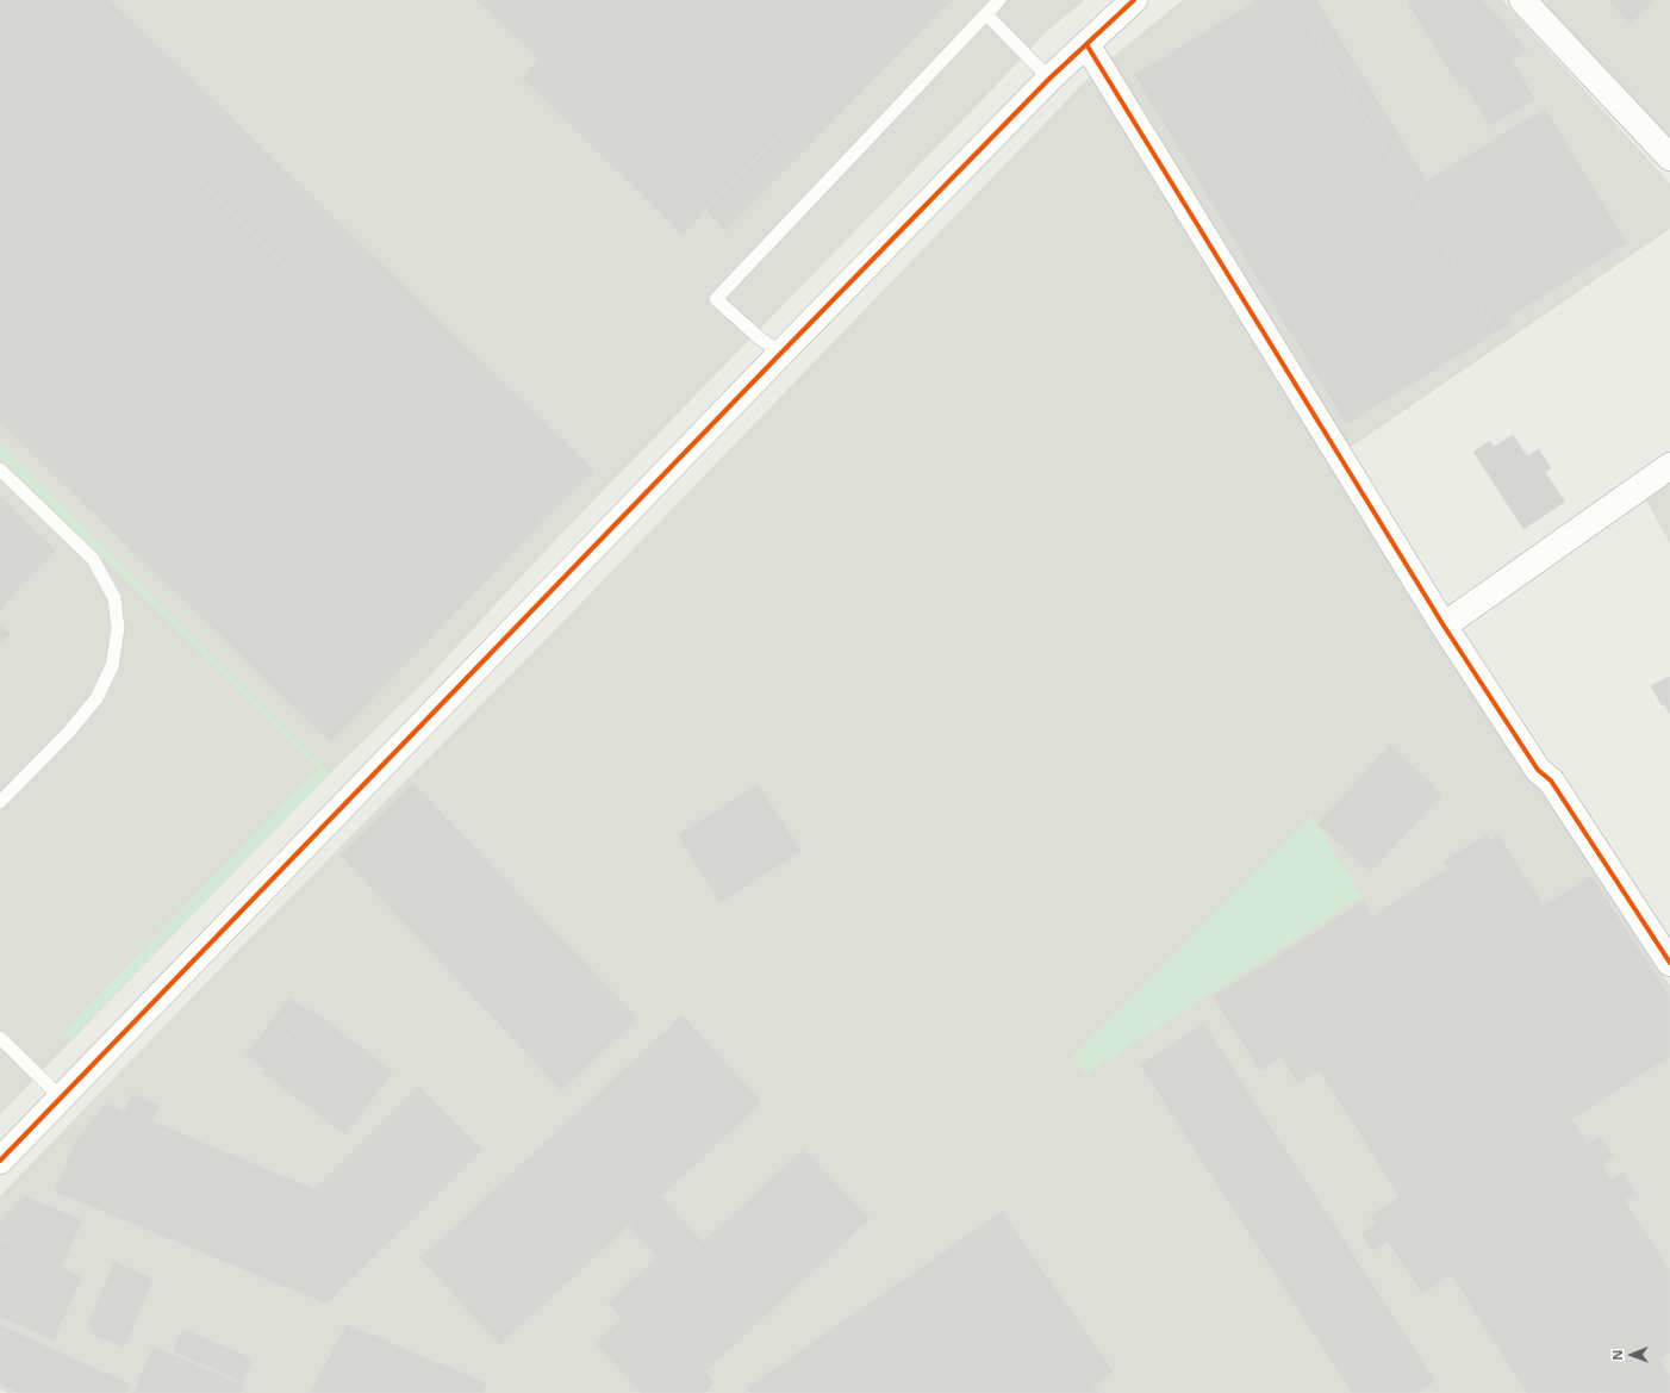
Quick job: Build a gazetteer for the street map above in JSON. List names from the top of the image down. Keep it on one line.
{"north":"left"}
